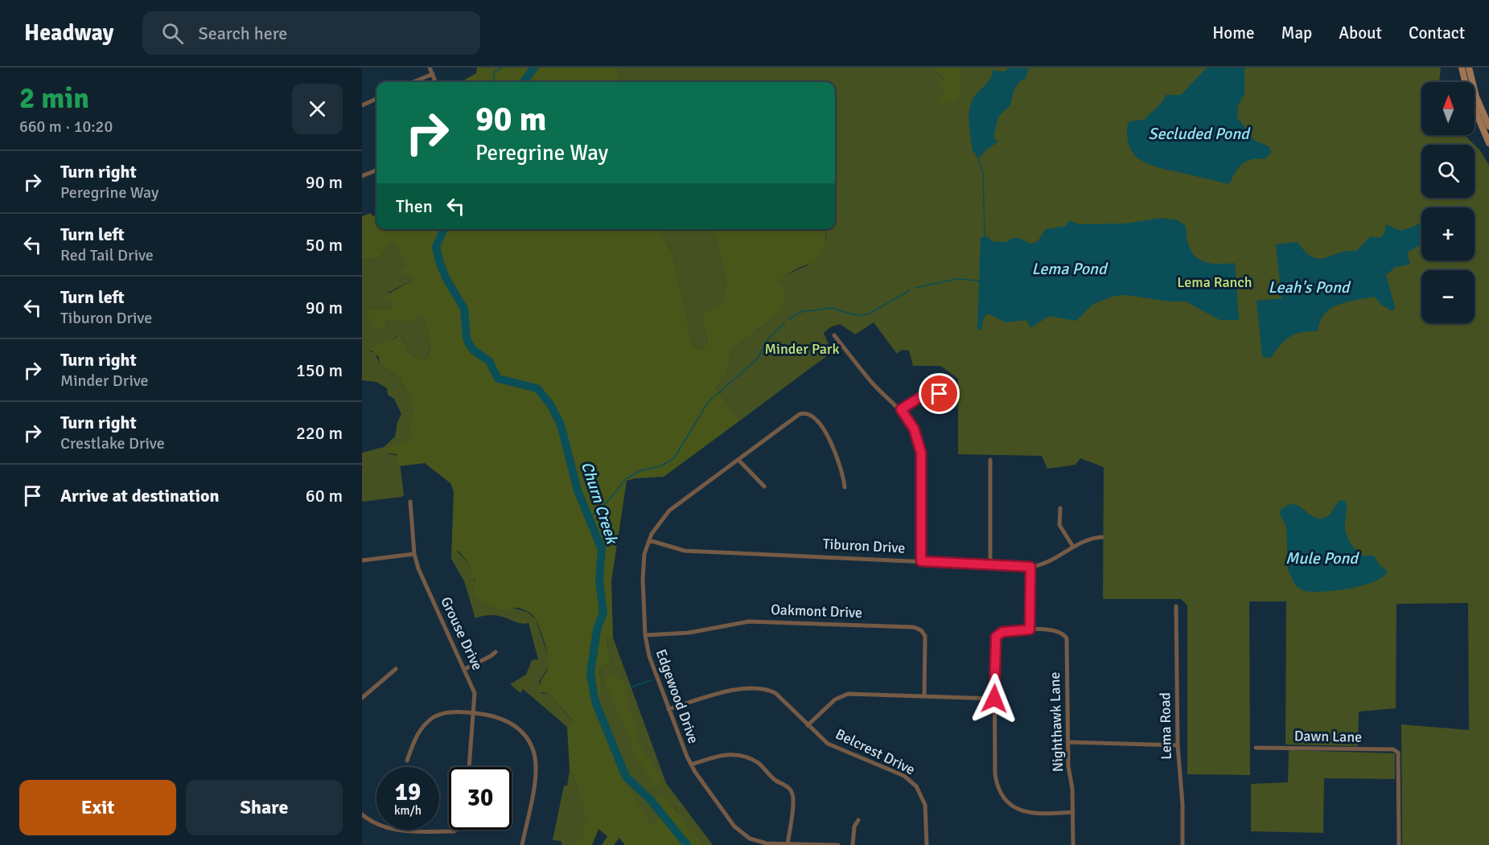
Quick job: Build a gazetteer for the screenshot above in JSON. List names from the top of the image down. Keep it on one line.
{"streets":{"street":["Tiburon Drive","Oakmont Drive","Grouse Drive","Edgewood Drive","Nighthawk Lane","Lema Road","Dawn Lane","Belcrest Drive"]},"crossings":[["Tiburon Drive","Edgewood Drive"],["Oakmont Drive","Edgewood Drive"],["Edgewood Drive","Belcrest Drive"]],"water":["Secluded Pond","Lema Pond","Leah's Pond","Churn Creek","Mule Pond"],"parks":["Lema Ranch","Minder Park"],"north":"top","page":{"header":"Headway","search":"Search here","nav":["Home","Map","About","Contact"],"heading":["2 min","660 m · 10:20"],"map_buttons":["+","−"],"turn":["90 m","Peregrine Way"],"list":[{"name":"Turn right","note":"Peregrine Way","value":"90 m"},{"name":"Turn left","note":"Red Tail Drive","value":"50 m"},{"name":"Turn left","note":"Tiburon Drive","value":"90 m"},{"name":"Turn right","note":"Minder Drive","value":"150 m"},{"name":"Turn right","note":"Crestlake Drive","value":"220 m"},{"name":"Arrive at destination","value":"60 m"}],"then":"Then","speed":"19 km/h","limit":"30","buttons":["Exit","Share"]}}
